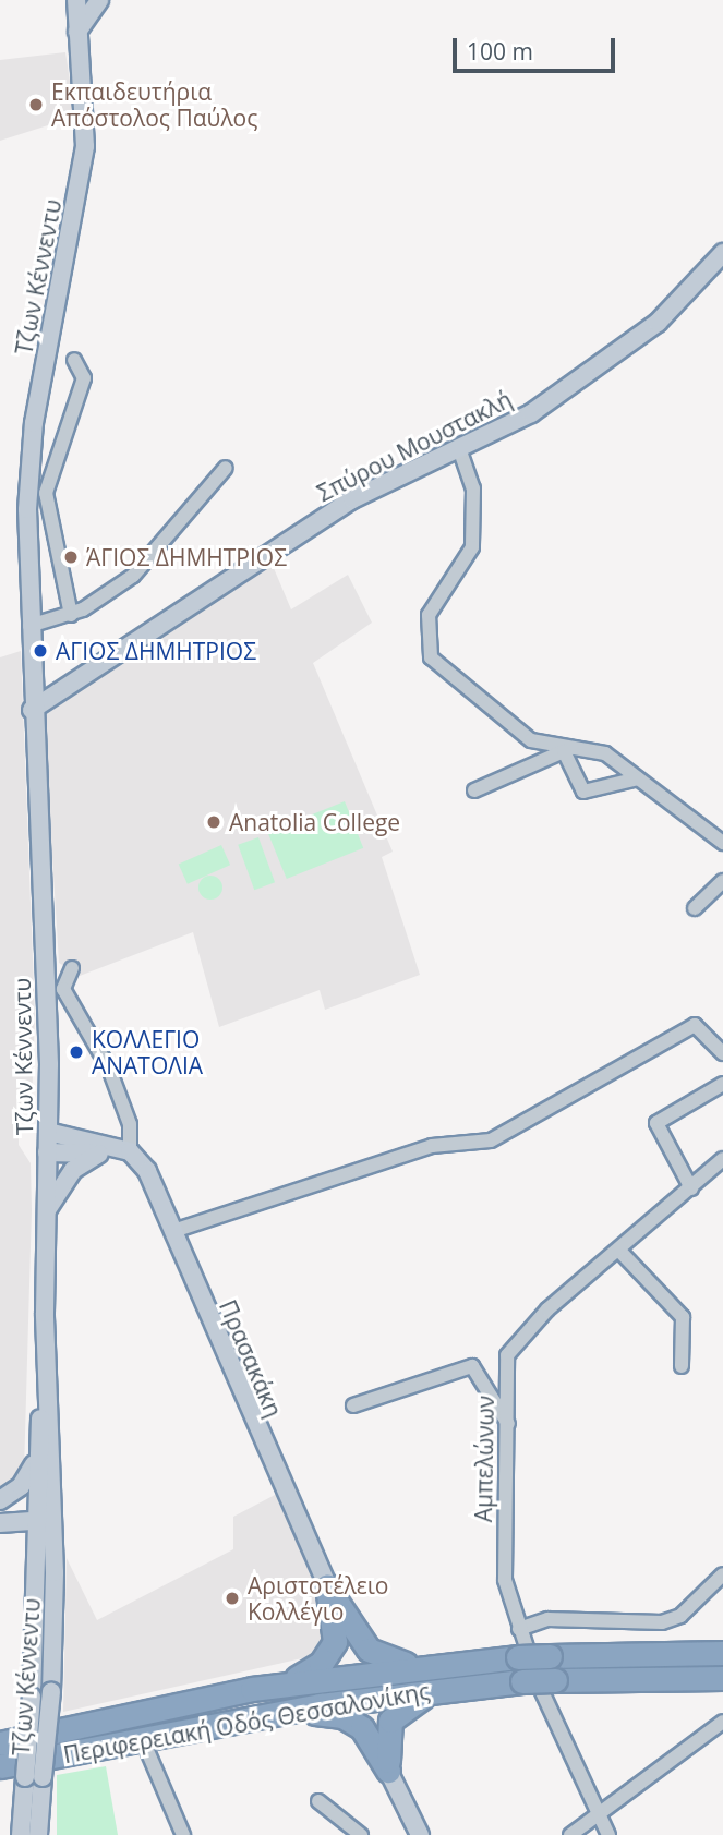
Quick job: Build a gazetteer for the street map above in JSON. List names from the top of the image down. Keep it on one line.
{"streets":{"highway":["Περιφερειακή Οδός Θεσσαλονίκης"],"main road":["Τζων Κέννεντυ","Σπύρου Μουστακλή","Πρασακάκη"],"street":["Αμπελώνων"]},"crossings":[["Τζων Κέννεντυ","Σπύρου Μουστακλή"]],"places":["Εκπαιδευτήρια Απόστολος Παύλος","ΆΓΙΟΣ ΔΗΜΗΤΡΙΟΣ","ΑΓΙΟΣ ΔΗΜΗΤΡΙΟΣ","Anatolia College","ΚΟΛΛΕΓΙΟ ΑΝΑΤΟΛΙΑ","Αριστοτέλειο Κολλέγιο"],"scale_bar":"100 m"}
